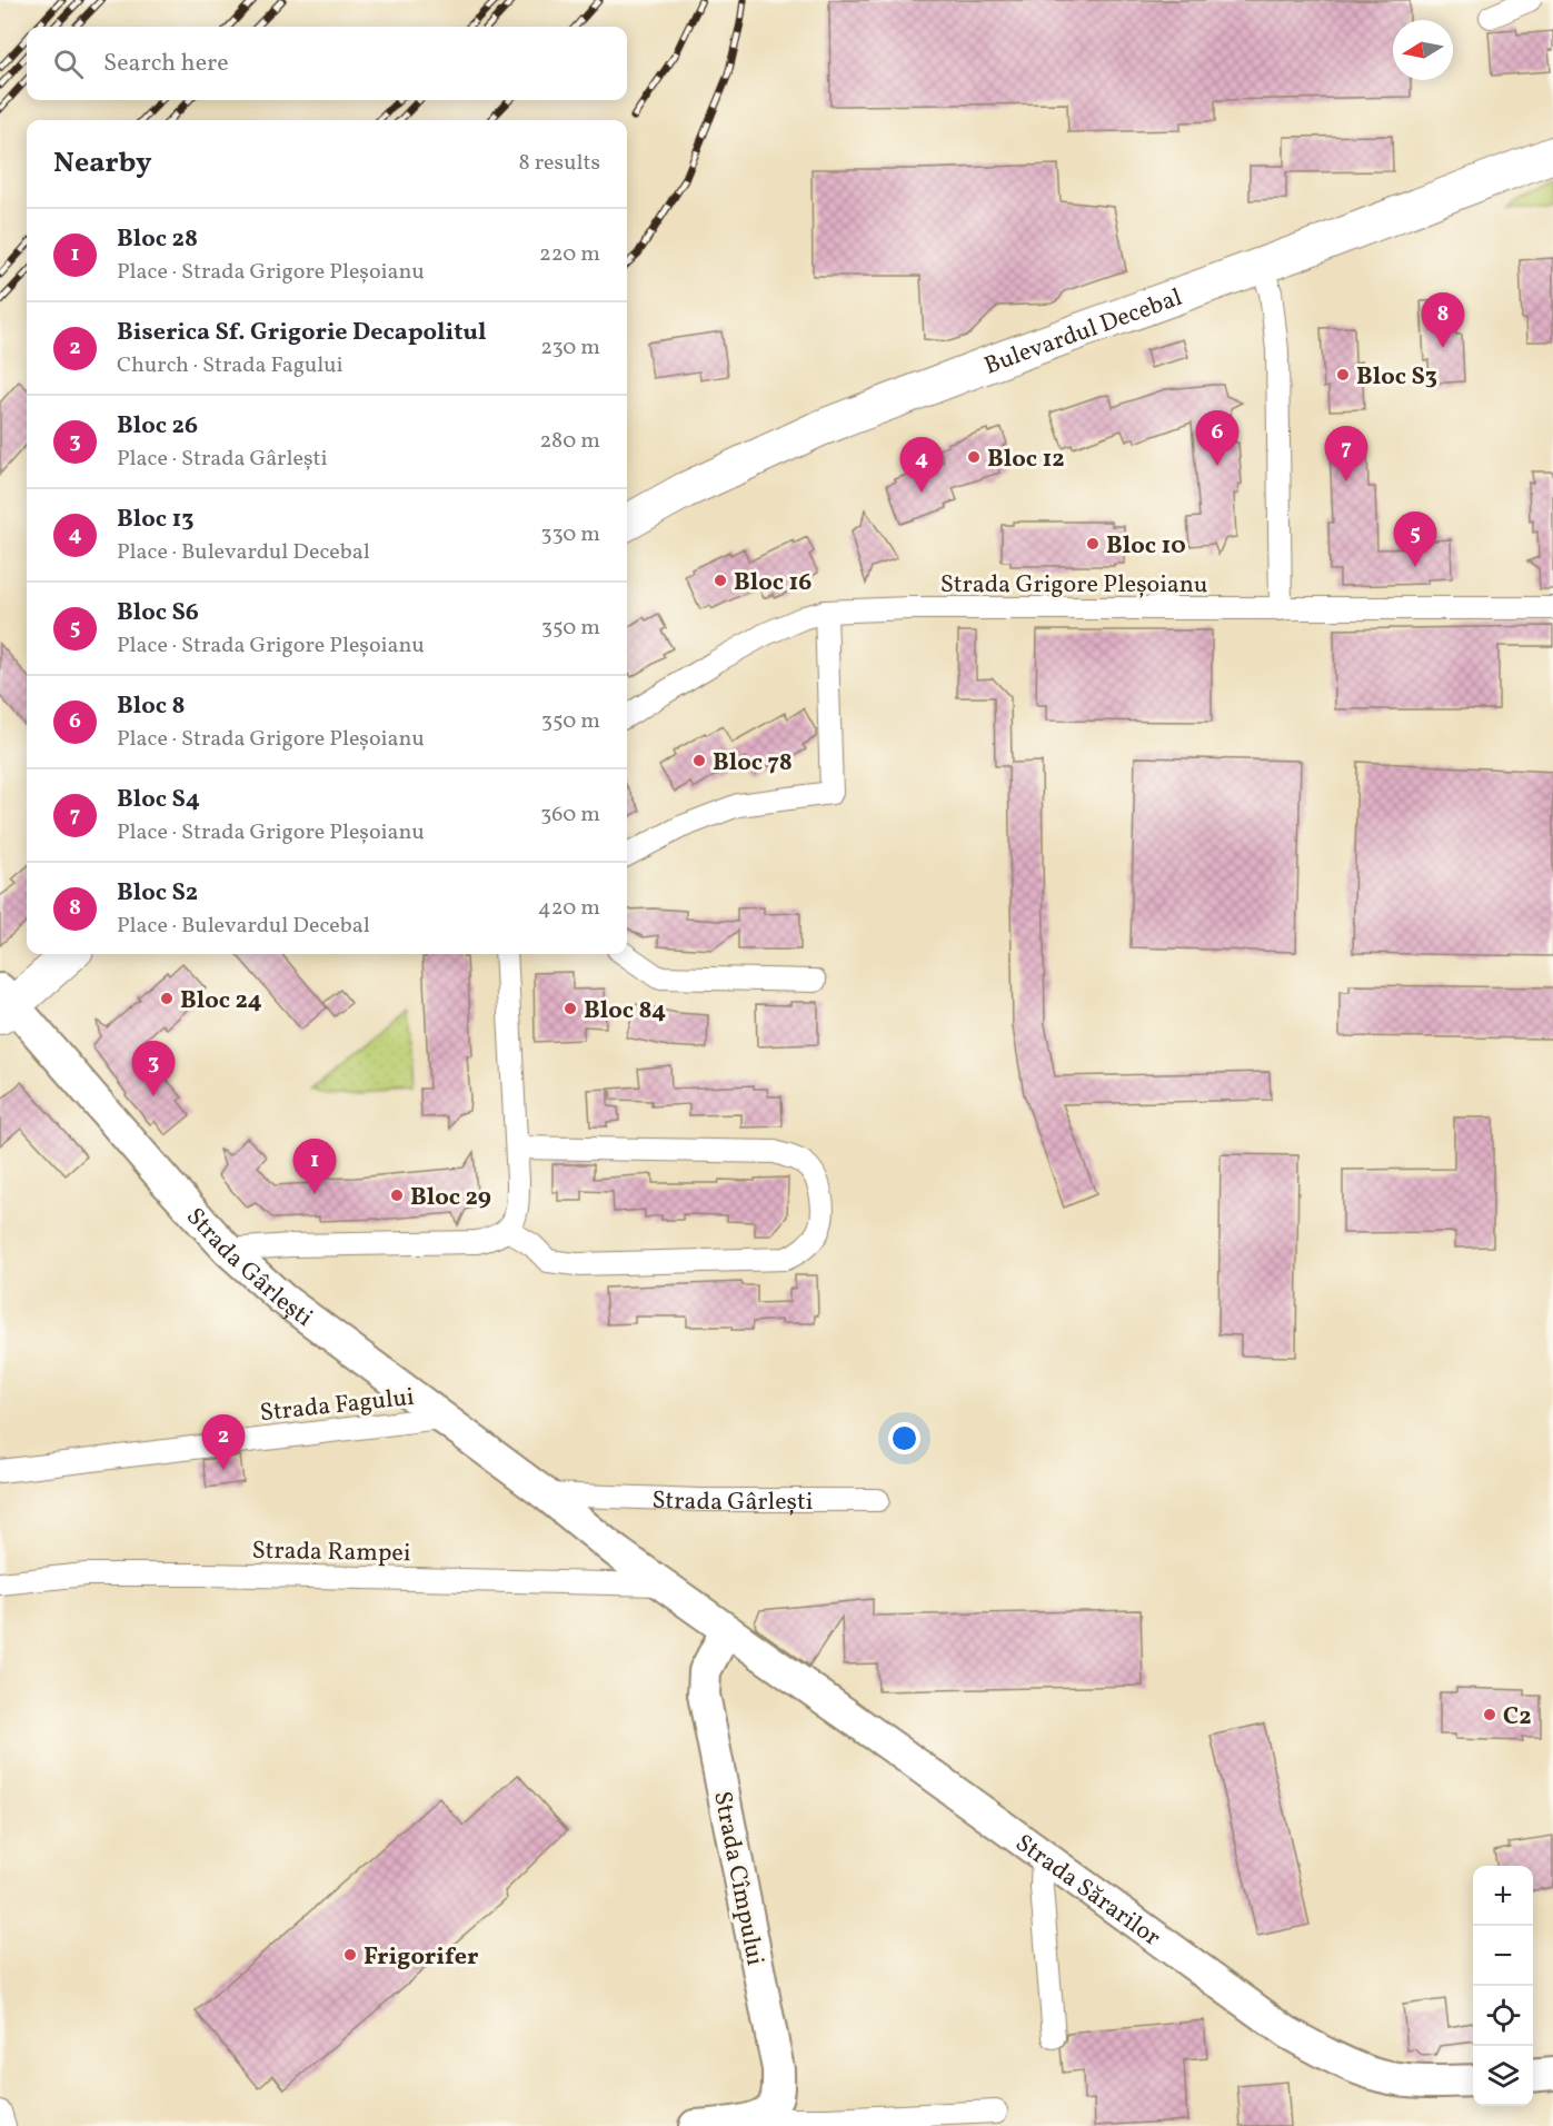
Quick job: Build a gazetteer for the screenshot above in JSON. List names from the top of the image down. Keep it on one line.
{"streets":{"main road":["Bulevardul Decebal"],"street":["Strada Grigore Pleșoianu","Strada Gârlești","Strada Fagului","Strada Rampei","Strada Cîmpului","Strada Sărarilor"]},"crossings":[["Strada Gârlești","Strada Fagului"],["Strada Gârlești","Strada Rampei"],["Strada Gârlești","Strada Cîmpului"],["Strada Gârlești","Strada Sărarilor"],["Strada Cîmpului","Strada Sărarilor"]],"places":["Bloc S3","Bloc 12","Bloc 10","Bloc 16","Bloc 78","Bloc 24","Bloc 84","Bloc 29","C2","Frigorifer"],"north":"left","page":{"search":"Search here","heading":["Nearby","8 results"],"list":[{"mark":"1","name":"Bloc 28","note":"Place · Strada Grigore Pleșoianu","value":"220 m"},{"mark":"2","name":"Biserica Sf. Grigorie Decapolitul","note":"Church · Strada Fagului","value":"230 m"},{"mark":"3","name":"Bloc 26","note":"Place · Strada Gârlești","value":"280 m"},{"mark":"4","name":"Bloc 13","note":"Place · Bulevardul Decebal","value":"330 m"},{"mark":"5","name":"Bloc S6","note":"Place · Strada Grigore Pleșoianu","value":"350 m"},{"mark":"6","name":"Bloc 8","note":"Place · Strada Grigore Pleșoianu","value":"350 m"},{"mark":"7","name":"Bloc S4","note":"Place · Strada Grigore Pleșoianu","value":"360 m"},{"mark":"8","name":"Bloc S2","note":"Place · Bulevardul Decebal","value":"420 m"}],"pins":["8","6","7","4","5","3","1","2"],"map_buttons":["+","−"]}}
